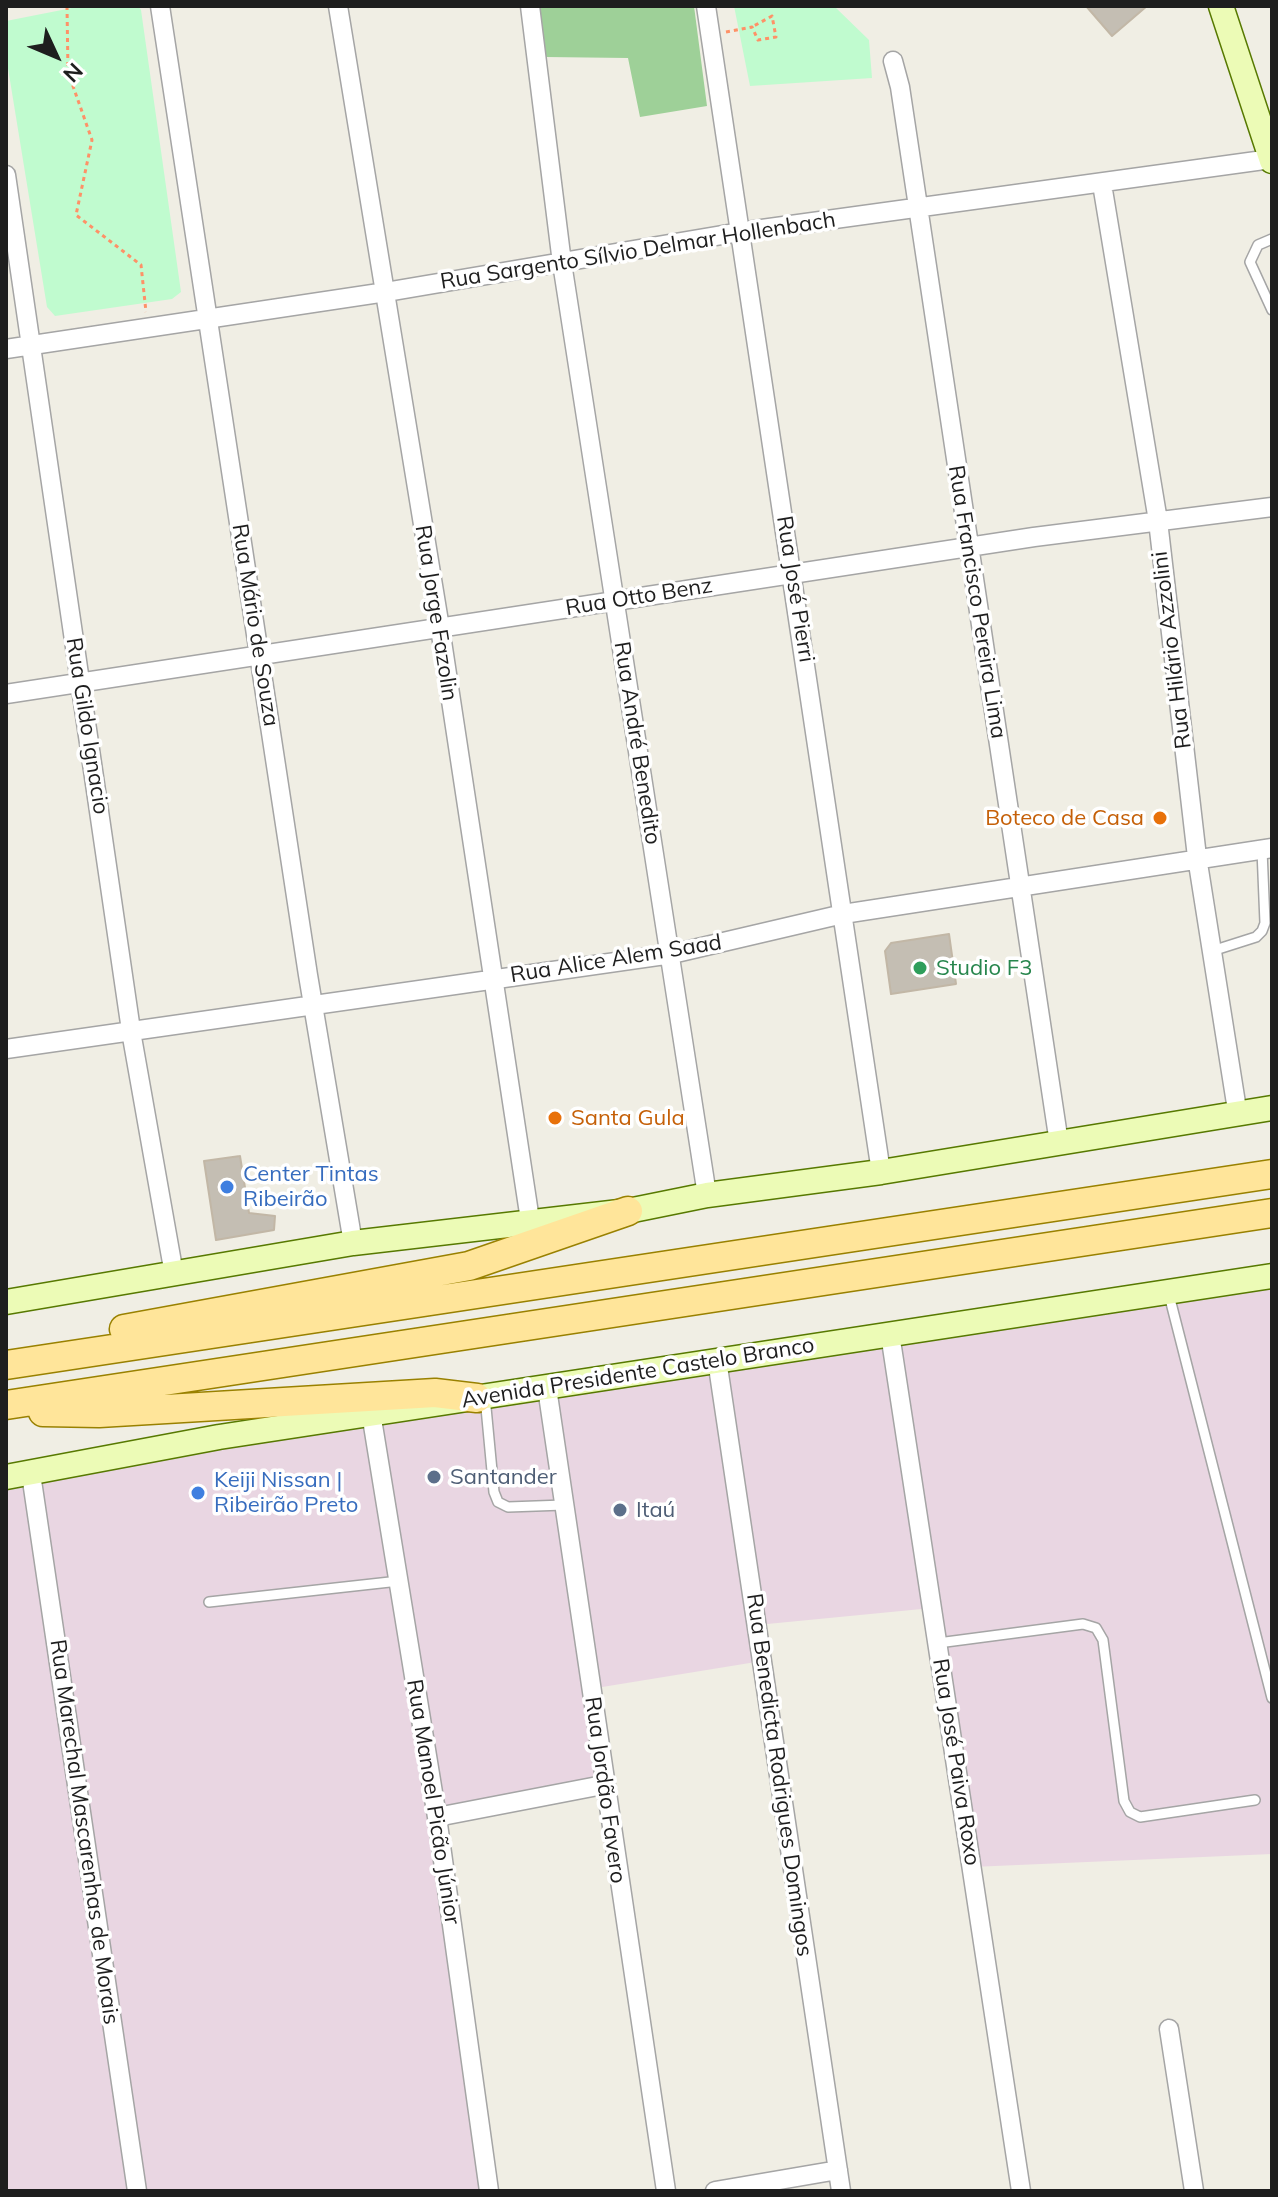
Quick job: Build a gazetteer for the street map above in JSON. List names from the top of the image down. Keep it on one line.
{"streets":{"main road":["Avenida Presidente Castelo Branco"],"street":["Rua Sargento Sílvio Delmar Hollenbach","Rua José Pierri","Rua Otto Benz","Rua Francisco Pereira Lima","Rua Jorge Fazolin","Rua Mário de Souza","Rua Hilário Azzolini","Rua Gildo Ignacio","Rua André Benedito","Rua Alice Alem Saad","Rua José Paiva Roxo","Rua Benedicta Rodrigues Domingos","Rua Jordão Favero","Rua Manoel Picão Júnior","Rua Marechal Mascarenhas de Morais"]},"crossings":[["Rua Sargento Sílvio Delmar Hollenbach","Rua José Pierri"],["Rua Sargento Sílvio Delmar Hollenbach","Rua Francisco Pereira Lima"],["Rua Sargento Sílvio Delmar Hollenbach","Rua Jorge Fazolin"],["Rua Sargento Sílvio Delmar Hollenbach","Rua Mário de Souza"],["Rua Sargento Sílvio Delmar Hollenbach","Rua Hilário Azzolini"],["Rua Sargento Sílvio Delmar Hollenbach","Rua Gildo Ignacio"],["Rua Sargento Sílvio Delmar Hollenbach","Rua André Benedito"],["Rua José Pierri","Rua Otto Benz"],["Rua José Pierri","Rua Alice Alem Saad"],["Rua Otto Benz","Rua Francisco Pereira Lima"],["Rua Otto Benz","Rua Jorge Fazolin"],["Rua Otto Benz","Rua Mário de Souza"],["Rua Otto Benz","Rua Hilário Azzolini"],["Rua Otto Benz","Rua Gildo Ignacio"],["Rua Otto Benz","Rua André Benedito"],["Rua Francisco Pereira Lima","Rua Alice Alem Saad"],["Rua Jorge Fazolin","Rua Alice Alem Saad"],["Rua Mário de Souza","Rua Alice Alem Saad"],["Rua Hilário Azzolini","Rua Alice Alem Saad"],["Rua Gildo Ignacio","Rua Alice Alem Saad"],["Rua André Benedito","Rua Alice Alem Saad"],["Avenida Presidente Castelo Branco","Rua José Paiva Roxo"],["Avenida Presidente Castelo Branco","Rua Benedicta Rodrigues Domingos"],["Avenida Presidente Castelo Branco","Rua Jordão Favero"],["Avenida Presidente Castelo Branco","Rua Manoel Picão Júnior"],["Avenida Presidente Castelo Branco","Rua Marechal Mascarenhas de Morais"]],"places":["Boteco de Casa","Studio F3","Santa Gula","Center Tintas Ribeirão","Santander","Keiji Nissan | Ribeirão Preto","Itaú"],"north":"bottom right"}
